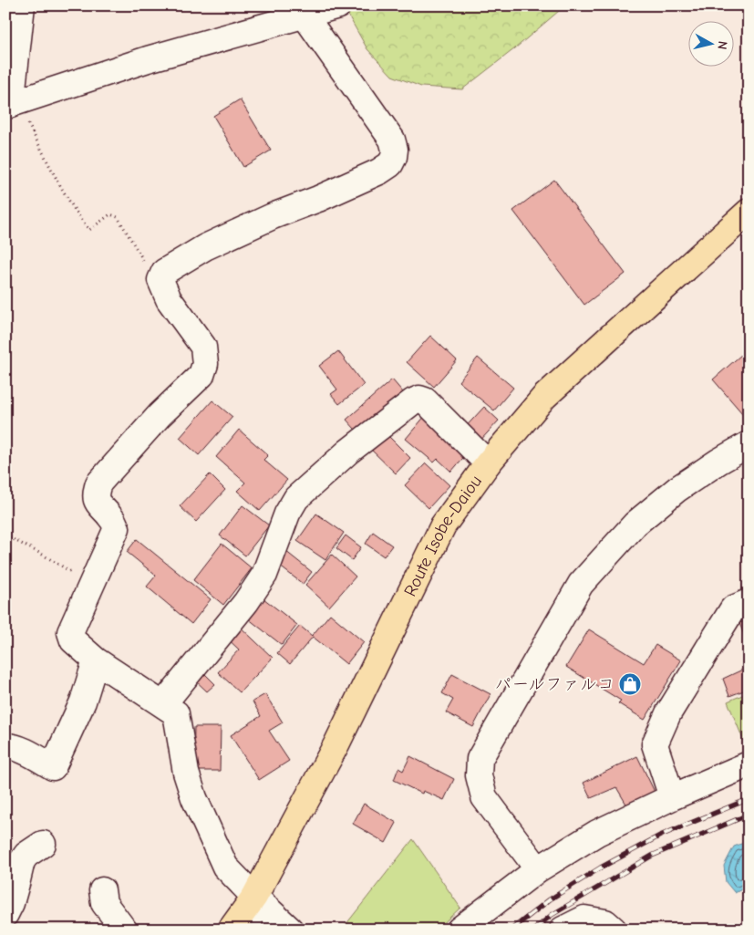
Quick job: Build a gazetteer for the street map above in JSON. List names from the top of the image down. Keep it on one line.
{"streets":{"main road":["Route Isobe-Daiou"]},"places":{"shop":["パールファルコ"]},"north":"right"}
